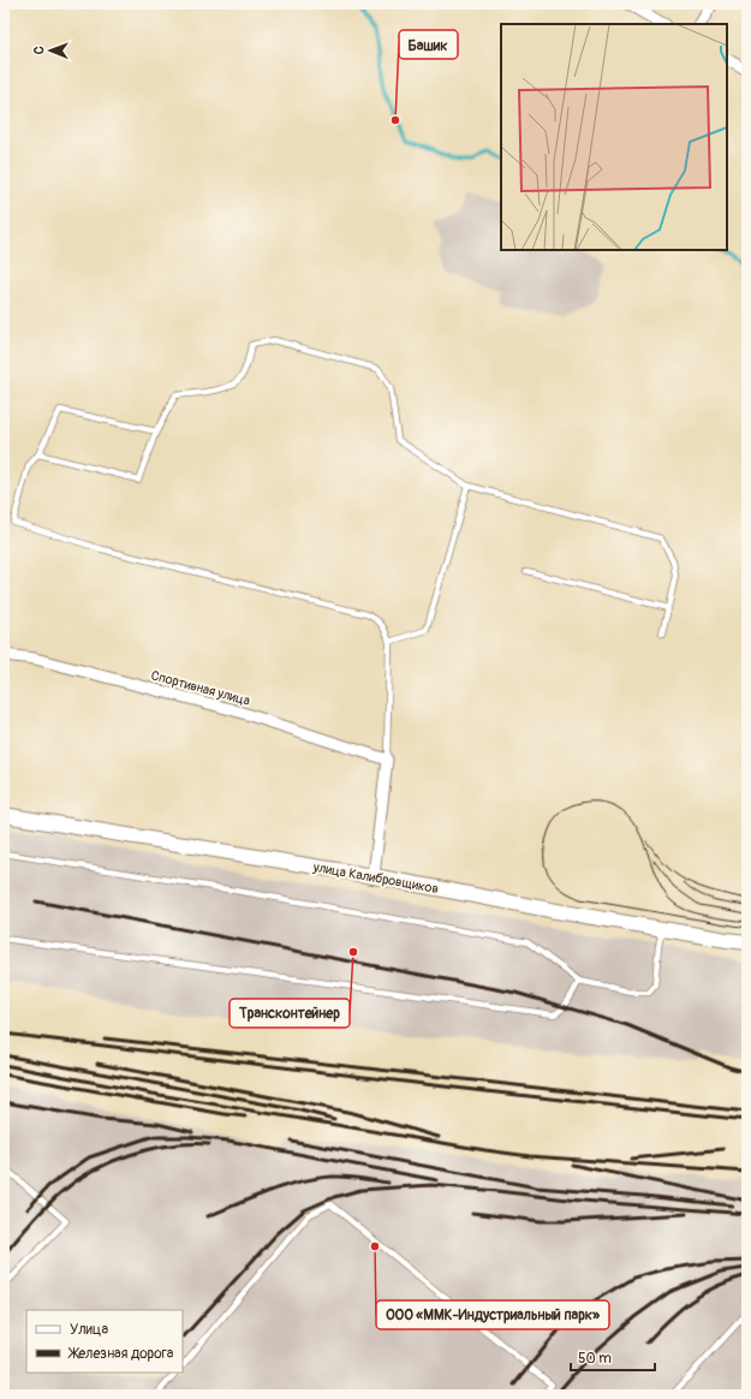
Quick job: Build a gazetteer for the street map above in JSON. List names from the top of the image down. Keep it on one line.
{"streets":{"street":["Спортивная улица","улица Калибровщиков"]},"places":["Башик","Трансконтейнер","ООО «ММК-Индустриальный парк»"],"legend":["Улица","Железная дорога"],"scale_bar":"50 m","north":"left"}
